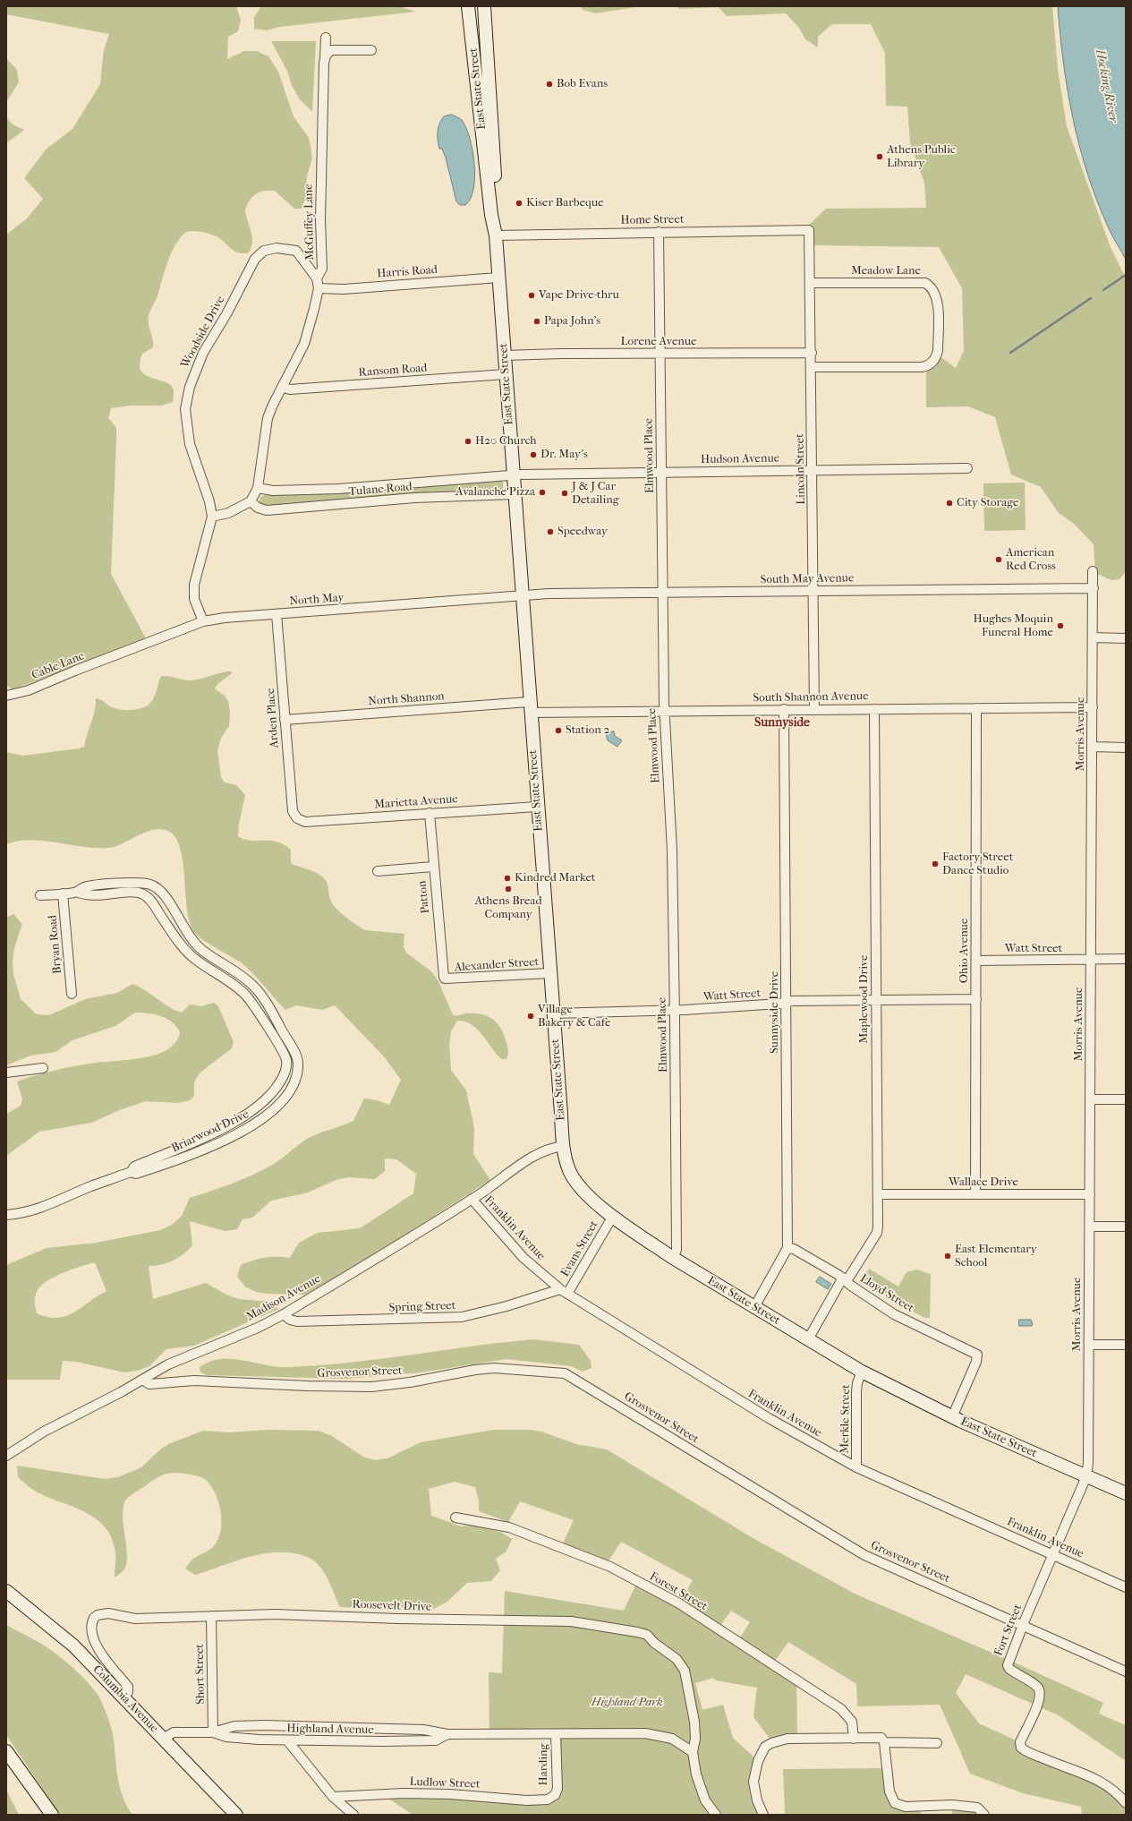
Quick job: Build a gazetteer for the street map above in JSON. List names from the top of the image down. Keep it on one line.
{"streets":{"main road":["East State Street","Columbia Avenue"],"street":["Home Street","McGuffey Lane","Meadow Lane","Harris Road","Woodside Drive","Lorene Avenue","Ransom Road","Elmwood Place","Hudson Avenue","Lincoln Street","Tulane Road","South May Avenue","North May","Cable Lane","South Shannon Avenue","North Shannon","Arden Place","Morris Avenue","Marietta Avenue","Patton","Bryan Road","Watt Street","Ohio Avenue","Alexander Street","Maplewood Drive","Sunnyside Drive","Briarwood Drive","Wallace Drive","Franklin Avenue","Evans Street","Lloyd Street","Madison Avenue","Spring Street","Grosvenor Street","Merkle Street","Forest Street","Roosevelt Drive","Fort Street","Short Street","Highland Avenue","Harding","Ludlow Street"]},"crossings":[["East State Street","Home Street"],["East State Street","Harris Road"],["East State Street","Lorene Avenue"],["East State Street","Ransom Road"],["East State Street","Elmwood Place"],["East State Street","Hudson Avenue"],["East State Street","Tulane Road"],["East State Street","South May Avenue"],["East State Street","North May"],["East State Street","South Shannon Avenue"],["East State Street","North Shannon"],["East State Street","Morris Avenue"],["East State Street","Marietta Avenue"],["East State Street","Watt Street"],["East State Street","Alexander Street"],["East State Street","Maplewood Drive"],["East State Street","Sunnyside Drive"],["East State Street","Evans Street"],["East State Street","Lloyd Street"],["East State Street","Madison Avenue"],["East State Street","Merkle Street"],["East State Street","Fort Street"],["Home Street","Elmwood Place"],["Home Street","Lincoln Street"],["McGuffey Lane","Harris Road"],["McGuffey Lane","Woodside Drive"],["McGuffey Lane","Ransom Road"],["McGuffey Lane","Tulane Road"],["Meadow Lane","Lincoln Street"],["Woodside Drive","North May"],["Lorene Avenue","Elmwood Place"],["Lorene Avenue","Lincoln Street"],["Elmwood Place","Hudson Avenue"],["Elmwood Place","South May Avenue"],["Elmwood Place","South Shannon Avenue"],["Elmwood Place","Watt Street"],["Hudson Avenue","Lincoln Street"],["Hudson Avenue","Tulane Road"],["Lincoln Street","South May Avenue"],["Lincoln Street","South Shannon Avenue"],["South May Avenue","North May"],["South May Avenue","Morris Avenue"],["North May","Cable Lane"],["North May","Arden Place"],["South Shannon Avenue","North Shannon"],["South Shannon Avenue","Morris Avenue"],["South Shannon Avenue","Ohio Avenue"],["South Shannon Avenue","Maplewood Drive"],["South Shannon Avenue","Sunnyside Drive"],["North Shannon","Arden Place"],["Arden Place","Marietta Avenue"],["Morris Avenue","Watt Street"],["Morris Avenue","Wallace Drive"],["Morris Avenue","Fort Street"],["Marietta Avenue","Patton"],["Patton","Alexander Street"],["Bryan Road","Briarwood Drive"],["Watt Street","Ohio Avenue"],["Watt Street","Maplewood Drive"],["Watt Street","Sunnyside Drive"],["Ohio Avenue","Wallace Drive"],["Maplewood Drive","Wallace Drive"],["Maplewood Drive","Lloyd Street"],["Sunnyside Drive","Lloyd Street"],["Franklin Avenue","Evans Street"],["Franklin Avenue","Madison Avenue"],["Franklin Avenue","Spring Street"],["Franklin Avenue","Merkle Street"],["Franklin Avenue","Fort Street"],["Evans Street","Spring Street"],["Madison Avenue","Spring Street"],["Madison Avenue","Grosvenor Street"],["Grosvenor Street","Fort Street"],["Roosevelt Drive","Short Street"],["Roosevelt Drive","Columbia Avenue"],["Roosevelt Drive","Highland Avenue"],["Short Street","Highland Avenue"],["Columbia Avenue","Highland Avenue"],["Highland Avenue","Harding"],["Harding","Ludlow Street"]],"districts":["Sunnyside"],"water":["Hocking River"],"parks":["Highland Park"],"places":["Bob Evans","Athens Public Library","Kiser Barbeque","Vape Drive-thru","Papa John's","H20 Church","Dr. May's","Avalanche Pizza","J & J Car Detailing","City Storage","Speedway","American Red Cross","Hughes Moquin Funeral Home","Station 2","Factory Street Dance Studio","Kindred Market","Athens Bread Company","Village Bakery & Cafe","East Elementary School"]}
